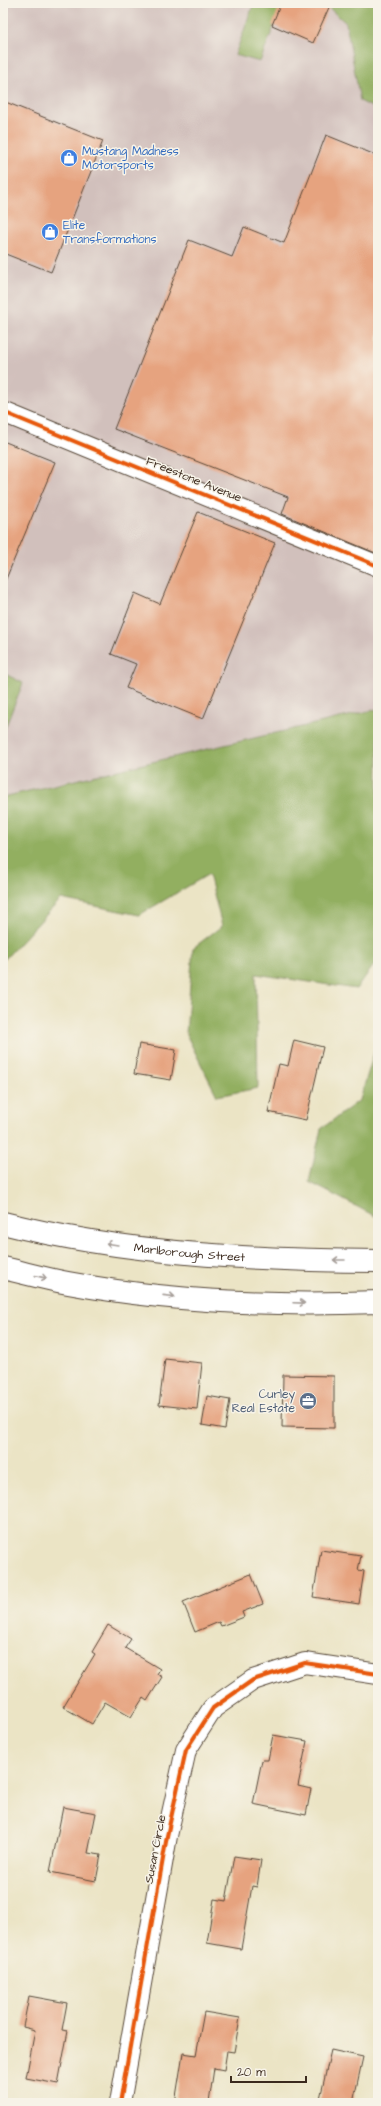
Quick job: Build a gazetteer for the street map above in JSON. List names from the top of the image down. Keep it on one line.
{"streets":{"highway":["Marlborough Street"],"street":["Freestone Avenue","Susan Circle"]},"places":{"shop":["Mustang Madness Motorsports","Elite Transformations"],"office":["Curley Real Estate"]},"scale_bar":"20 m"}
